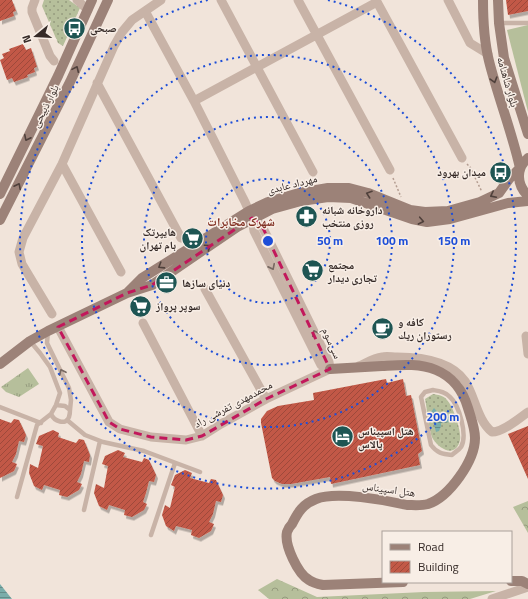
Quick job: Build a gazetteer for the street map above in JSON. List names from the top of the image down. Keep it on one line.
{"streets":{"street":["بلوار شاهنامه","بلوار ذبیحی","مهرداد عابدی","سی‌سوم","محمدمهدی تفرشی راد","هتل اسپیناس"]},"crossings":[["بلوار شاهنامه","مهرداد عابدی"],["مهرداد عابدی","سی‌سوم"],["مهرداد عابدی","محمدمهدی تفرشی راد"],["سی‌سوم","محمدمهدی تفرشی راد"],["سی‌سوم","هتل اسپیناس"],["محمدمهدی تفرشی راد","هتل اسپیناس"]],"districts":["شهرک مخابرات"],"places":{"bus stop":["صبحی","میدان بهرود"],"pharmacy":["داروخانه شبانه روزی منتخب"],"supermarket":["هایپرتک بام تهران","مجتمع تجاری دیدار","سوپر پرواز"],"office":["دنیای سازها"],"cafe":["كافه و رستوران ريك"],"hotel":["هتل اسپیناس پالاس"]},"legend":["Road","Building"],"north":"left","rings":["50 m","100 m","150 m","200 m"]}
